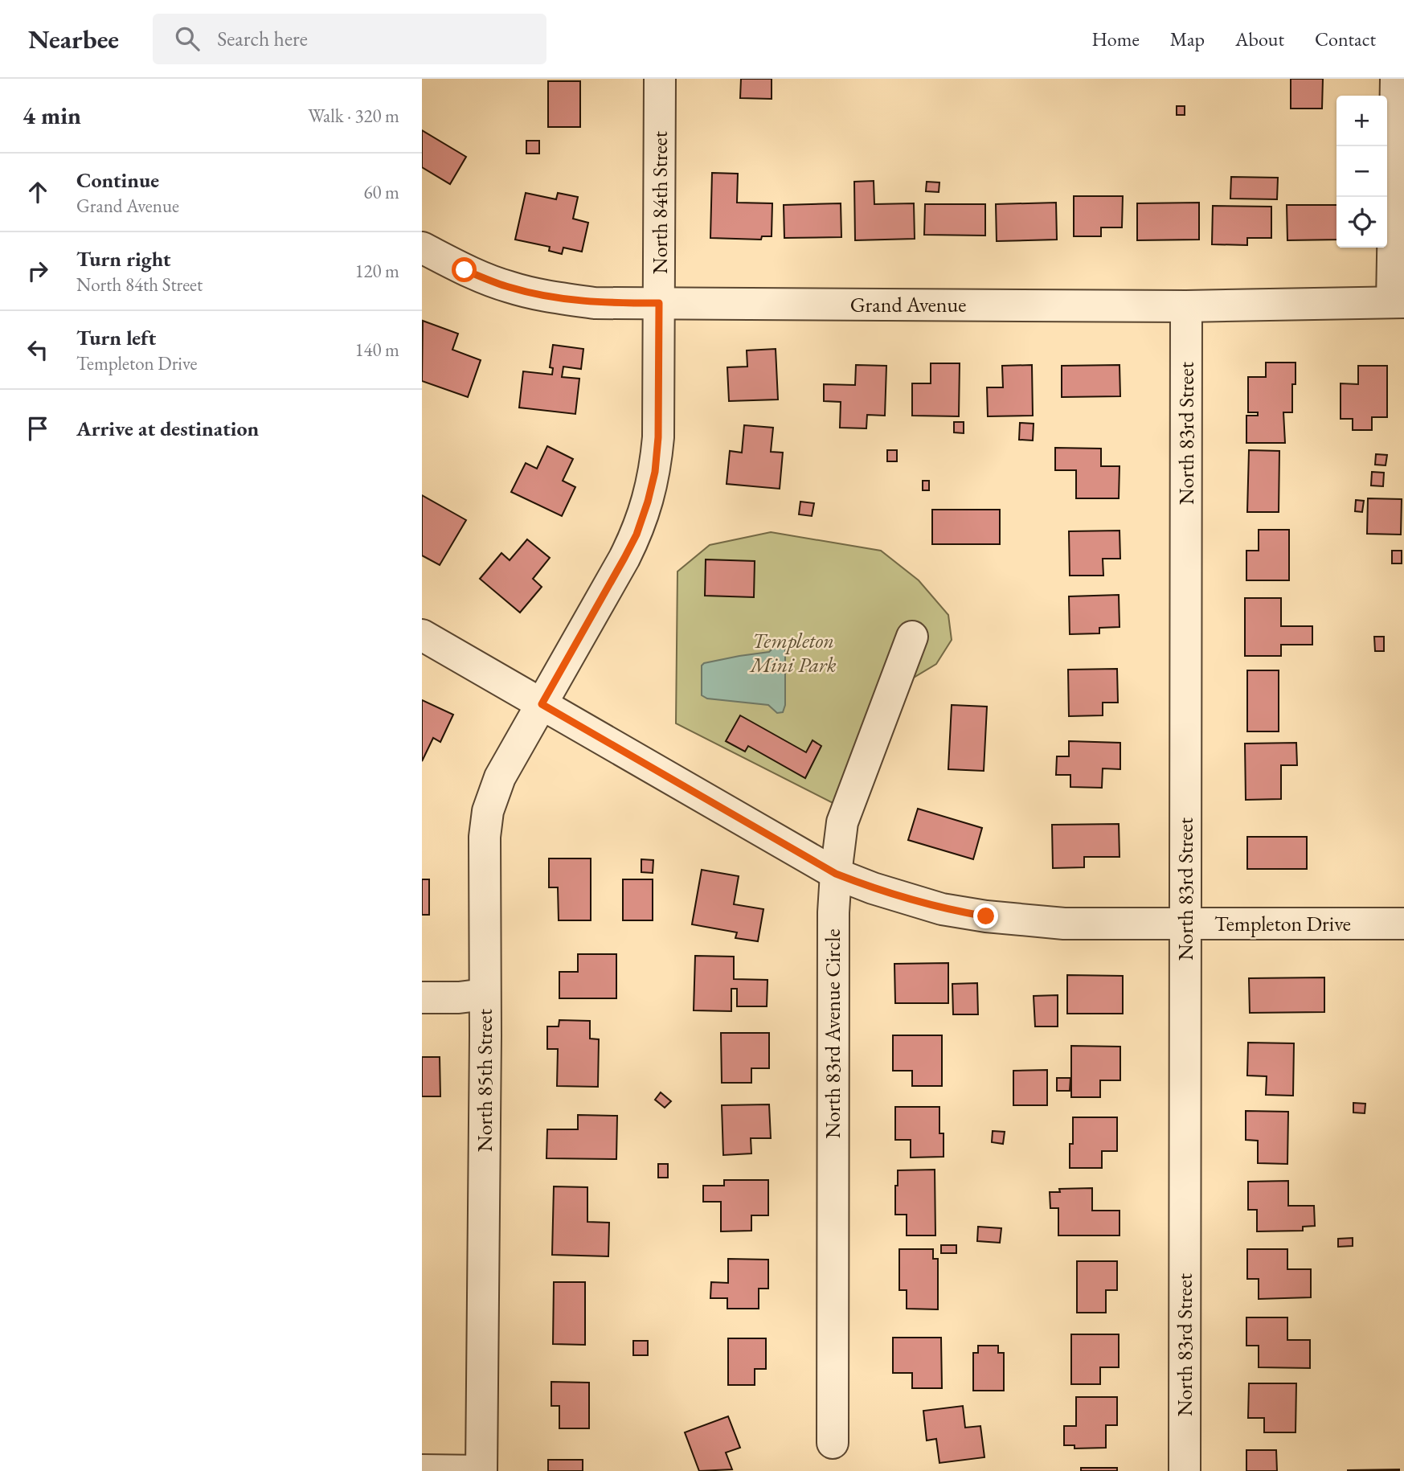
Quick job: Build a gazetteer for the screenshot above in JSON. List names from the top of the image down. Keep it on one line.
{"streets":{"street":["North 84th Street","Grand Avenue","North 83rd Street","Templeton Drive","North 83rd Avenue Circle","North 85th Street"]},"crossings":[["North 84th Street","Grand Avenue"],["North 84th Street","Templeton Drive"],["North 84th Street","North 85th Street"],["Grand Avenue","North 83rd Street"],["North 83rd Street","Templeton Drive"],["Templeton Drive","North 83rd Avenue Circle"],["Templeton Drive","North 85th Street"]],"parks":["Templeton Mini Park"],"page":{"header":"Nearbee","search":"Search here","nav":["Home","Map","About","Contact"],"heading":["4 min","Walk · 320 m"],"map_buttons":["+","−"],"list":[["Continue","Grand Avenue","60 m"],["Turn right","North 84th Street","120 m"],["Turn left","Templeton Drive","140 m"],"Arrive at destination"]}}
